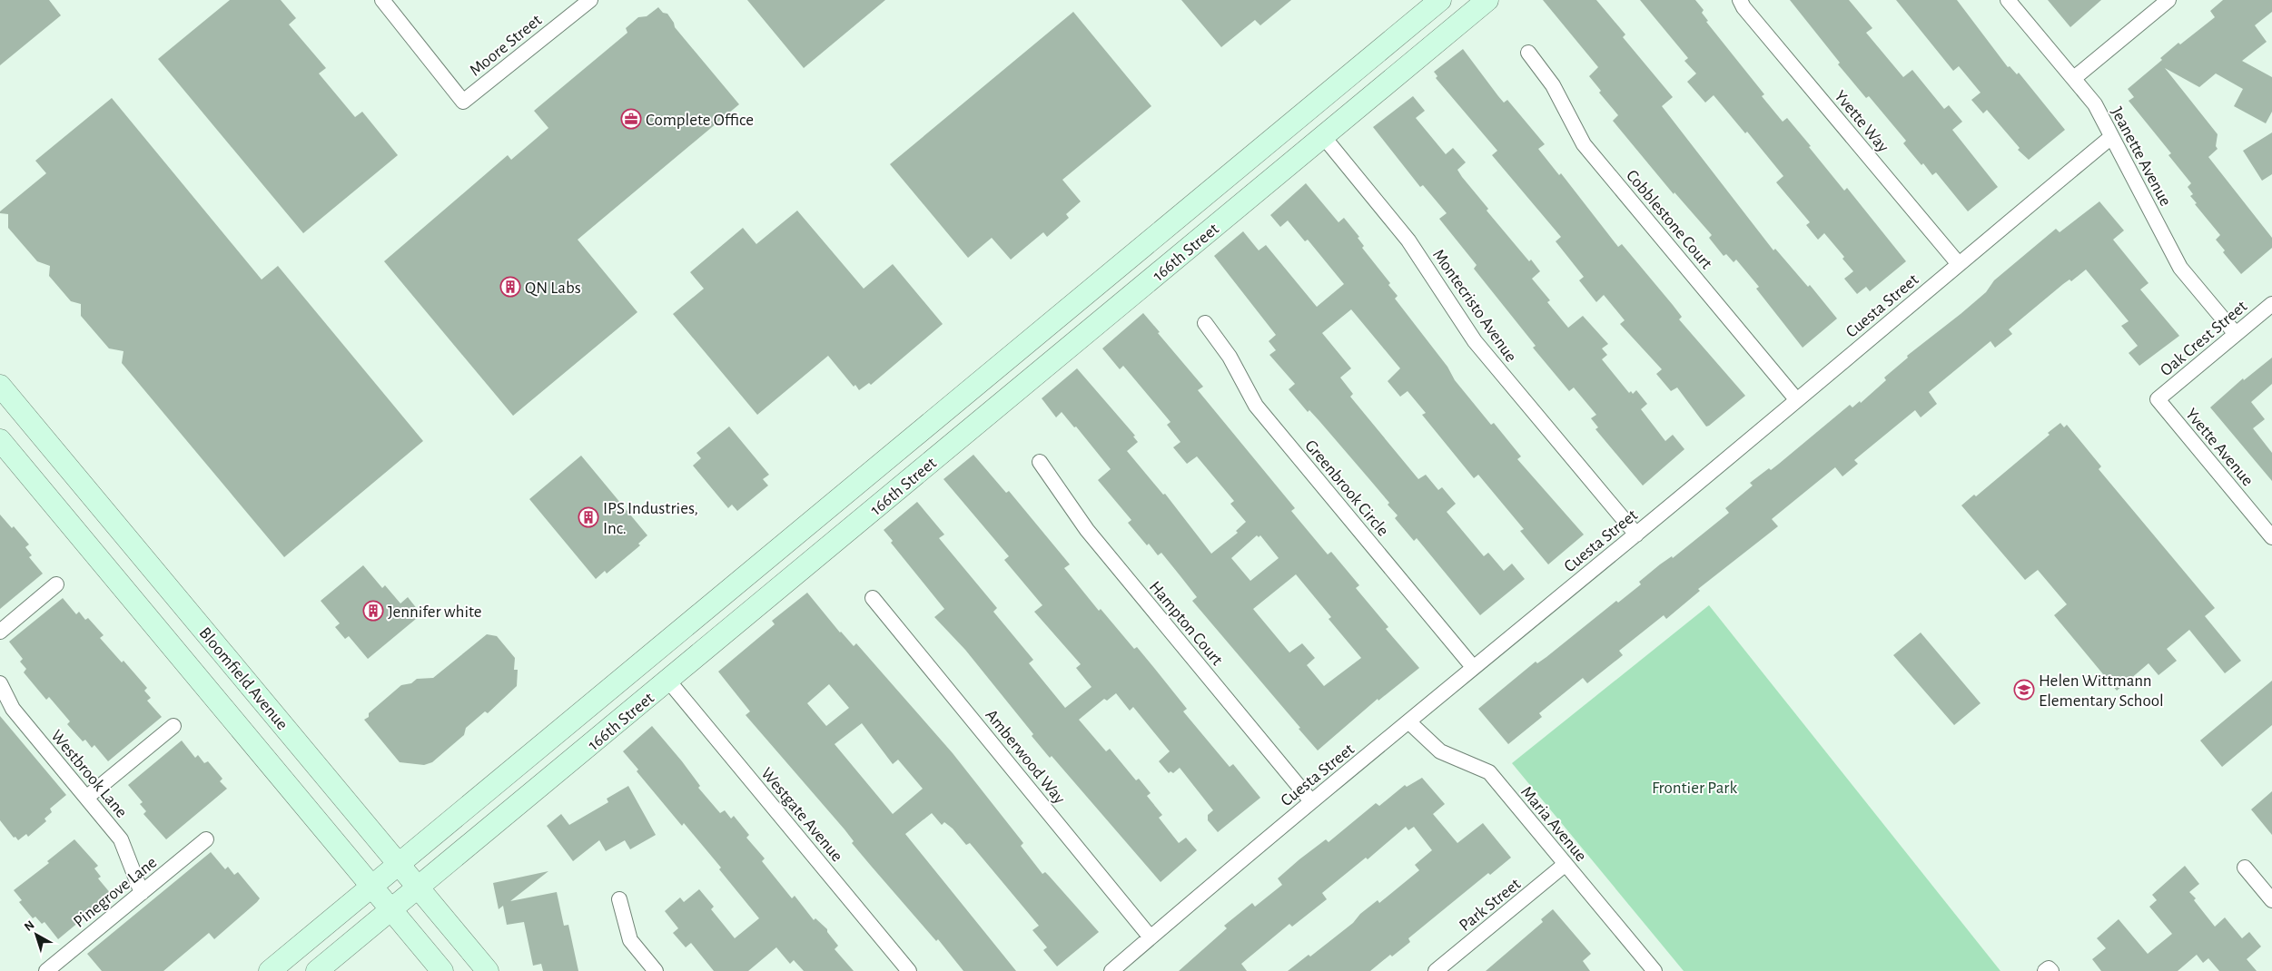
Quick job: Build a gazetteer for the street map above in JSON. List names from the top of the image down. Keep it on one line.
{"streets":{"street":["Moore Street","Yvette Way","Jeanette Avenue","Cobblestone Court","166th Street","Montecristo Avenue","Cuesta Street","Oak Crest Street","Yvette Avenue","Greenbrook Circle","Hampton Court","Bloomfield Avenue","Amberwood Way","Westbrook Lane","Westgate Avenue","Maria Avenue","Pinegrove Lane","Park Street"]},"crossings":[["Yvette Way","Cuesta Street"],["Jeanette Avenue","Cuesta Street"],["Jeanette Avenue","Oak Crest Street"],["Cobblestone Court","Cuesta Street"],["166th Street","Montecristo Avenue"],["166th Street","Bloomfield Avenue"],["166th Street","Westgate Avenue"],["Montecristo Avenue","Cuesta Street"],["Cuesta Street","Greenbrook Circle"],["Cuesta Street","Hampton Court"],["Cuesta Street","Amberwood Way"],["Cuesta Street","Maria Avenue"],["Oak Crest Street","Yvette Avenue"],["Westbrook Lane","Pinegrove Lane"],["Maria Avenue","Park Street"]],"parks":["Frontier Park"],"places":{"office":["Complete Office"],"building":["QN Labs","IPS Industries, Inc.","Jennifer white"],"school or university":["Helen Wittmann Elementary School"]},"north":"top left"}
